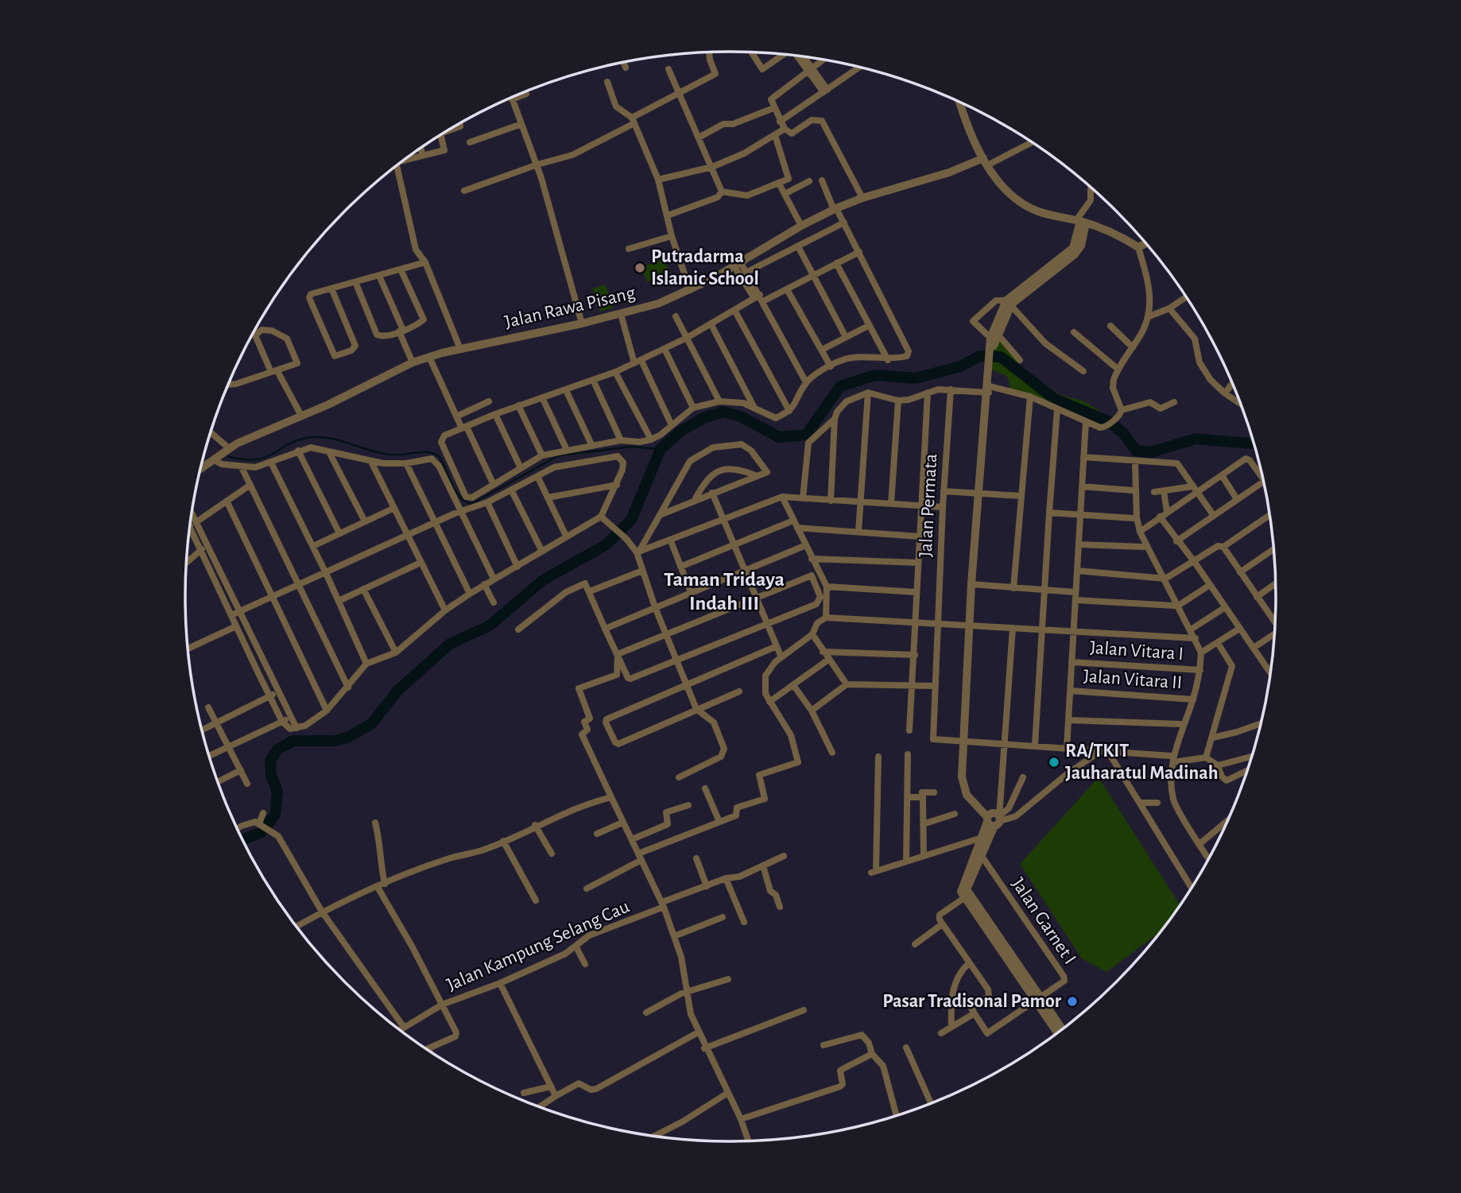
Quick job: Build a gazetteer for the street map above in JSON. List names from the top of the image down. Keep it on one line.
{"streets":{"street":["Jalan Rawa Pisang","Jalan Permata","Jalan Vitara I","Jalan Vitara II","Jalan Garnet I","Jalan Kampung Selang Cau"]},"districts":["Taman Tridaya Indah III"],"places":["Putradarma Islamic School","RA/TKIT Jauharatul Madinah","Pasar Tradisonal Pamor"]}
